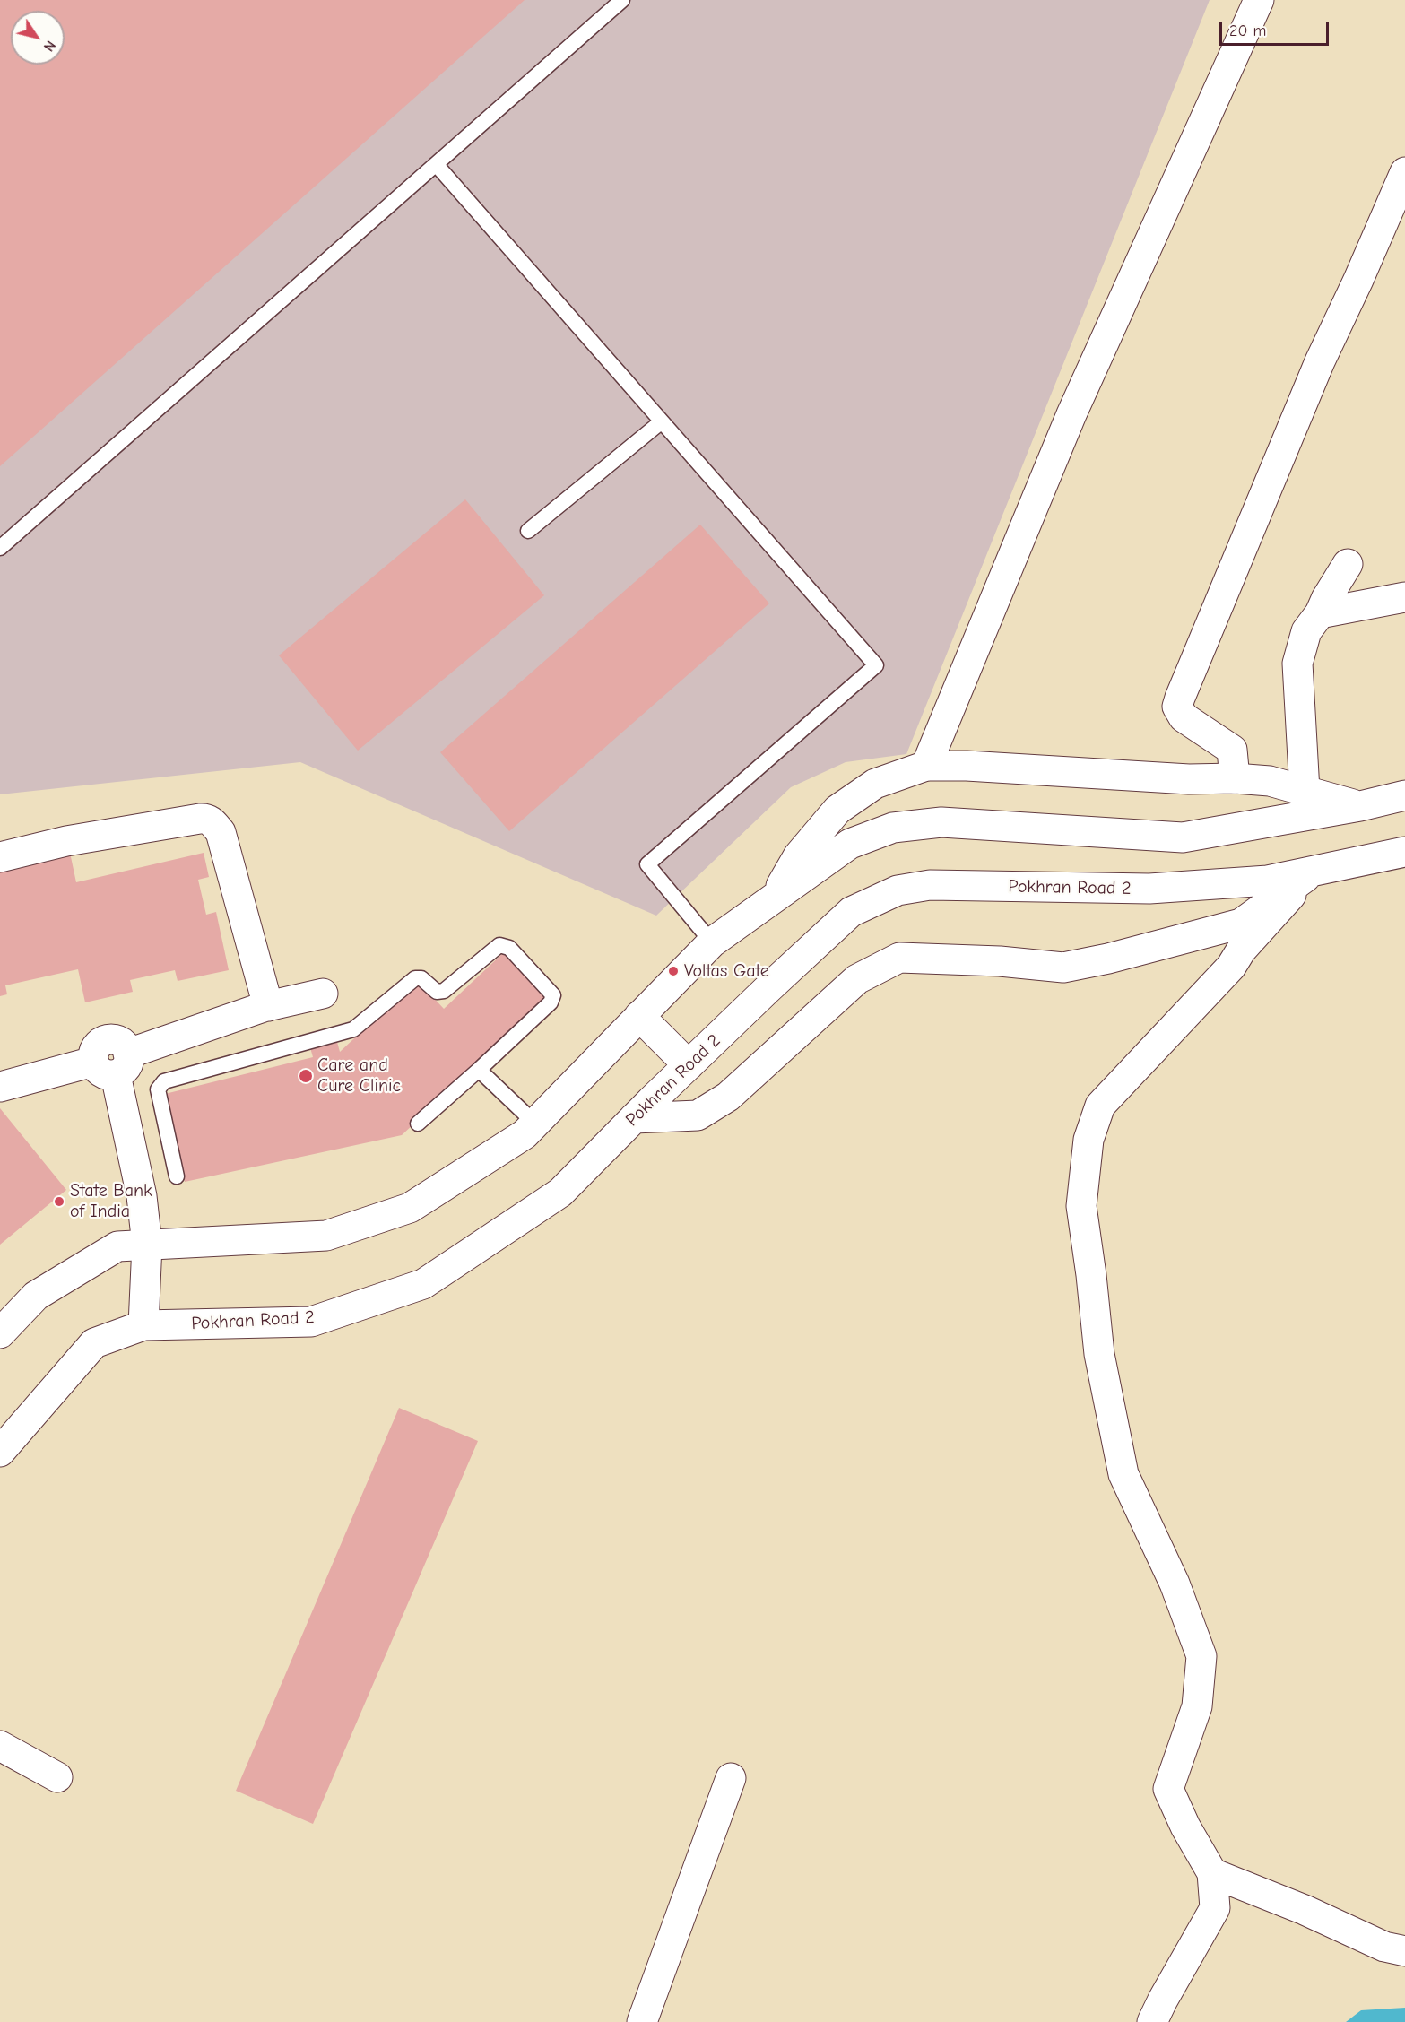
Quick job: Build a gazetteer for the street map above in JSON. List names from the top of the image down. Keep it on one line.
{"streets":{"main road":["Pokhran Road 2"]},"places":["Voltas Gate","Care and Cure Clinic","State Bank of India"],"scale_bar":"20 m","north":"bottom right"}
